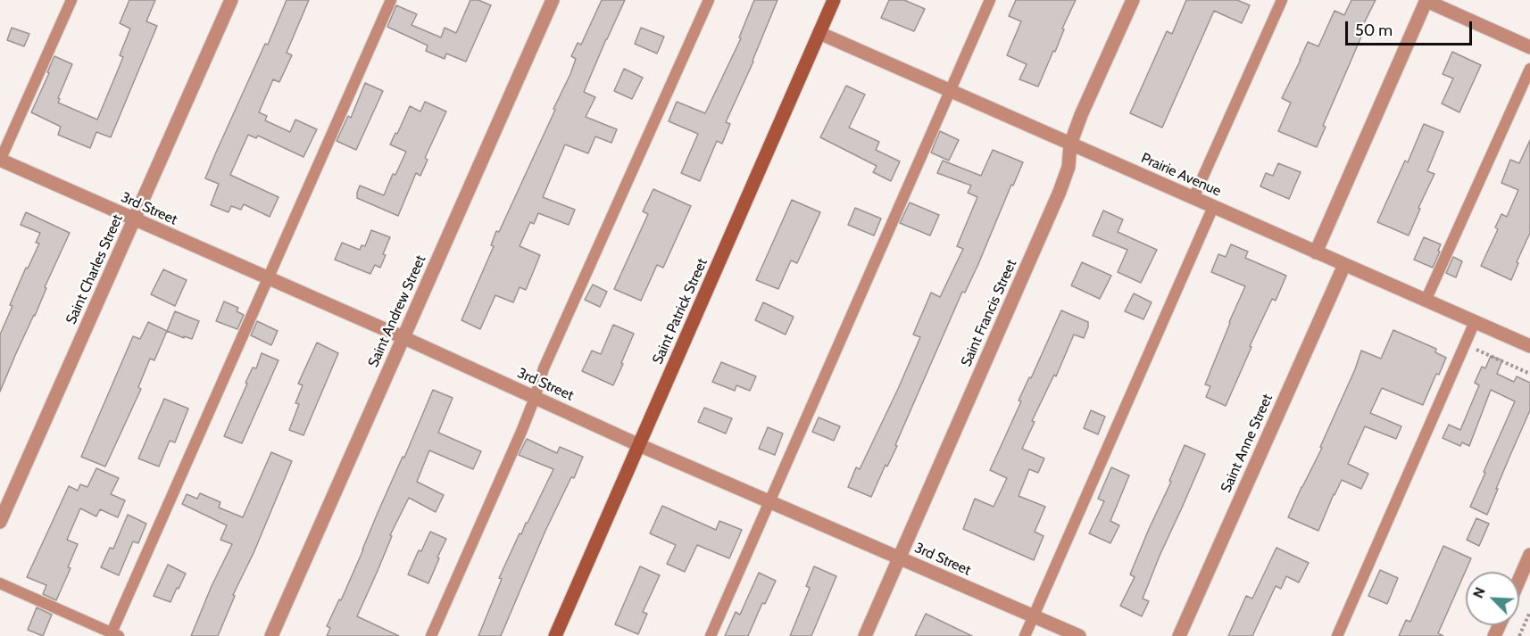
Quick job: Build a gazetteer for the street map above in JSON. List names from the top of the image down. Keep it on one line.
{"streets":{"main road":["Saint Patrick Street"],"street":["Prairie Avenue","3rd Street","Saint Charles Street","Saint Andrew Street","Saint Francis Street","Saint Anne Street"]},"crossings":[["Prairie Avenue","Saint Patrick Street"],["Prairie Avenue","Saint Francis Street"],["Prairie Avenue","Saint Anne Street"],["3rd Street","Saint Charles Street"],["3rd Street","Saint Andrew Street"],["3rd Street","Saint Patrick Street"],["3rd Street","Saint Francis Street"]],"scale_bar":"50 m","north":"top left"}
